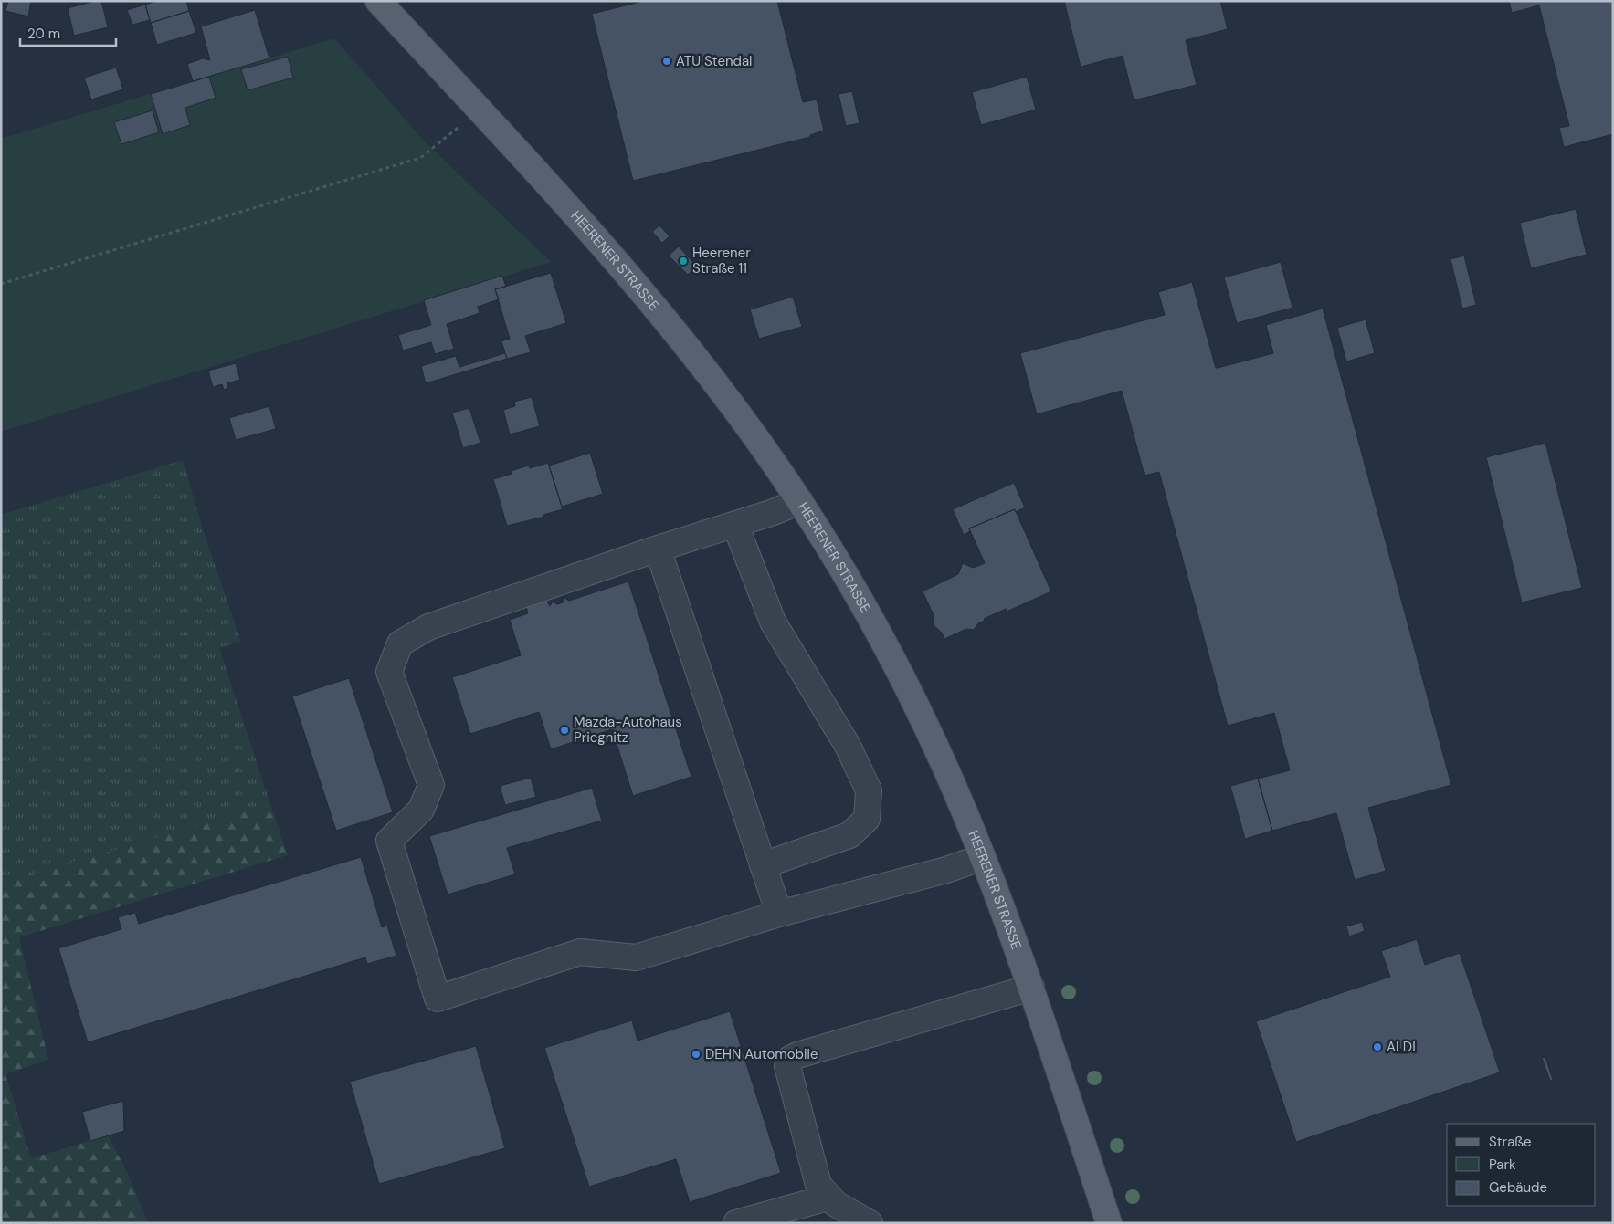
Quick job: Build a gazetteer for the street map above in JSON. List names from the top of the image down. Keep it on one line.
{"streets":{"main road":["HEERENER STRASSE"]},"places":["ATU Stendal","Heerener Straße 11","Mazda-Autohaus Priegnitz","ALDI","DEHN Automobile"],"legend":["Straße","Park","Gebäude"],"scale_bar":"20 m"}
